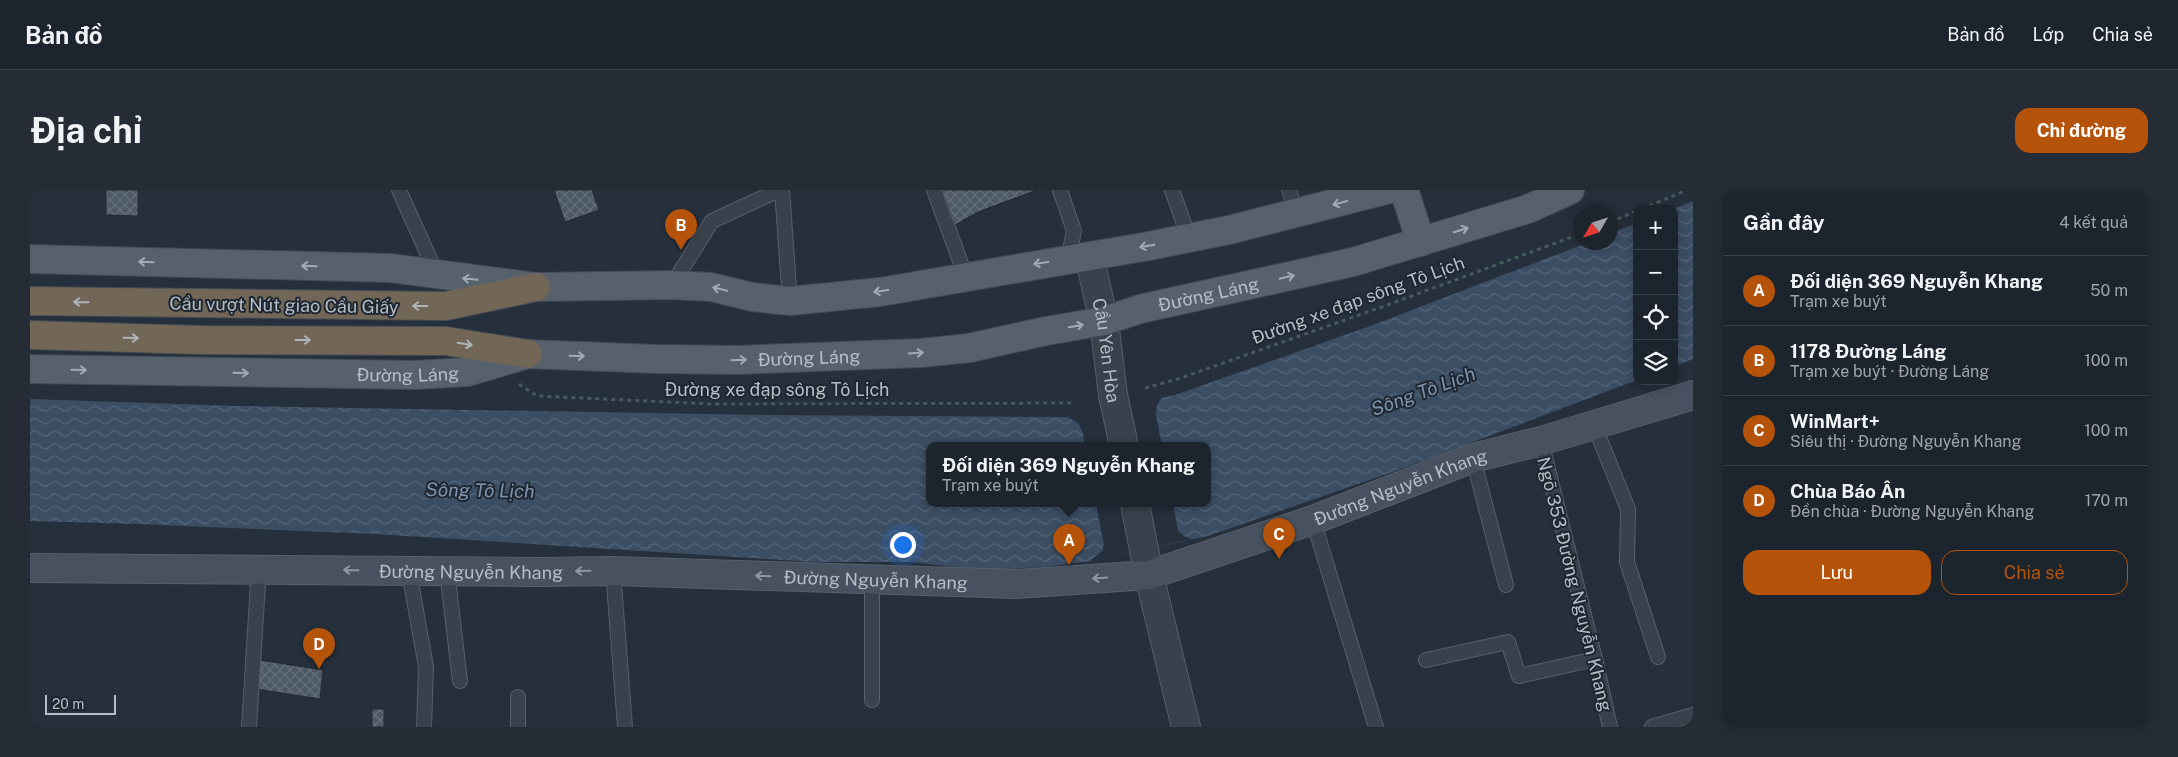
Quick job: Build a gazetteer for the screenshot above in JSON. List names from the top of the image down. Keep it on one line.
{"streets":{"highway":["Cầu vượt Nút giao Cầu Giấy"],"main road":["Đường Láng","Đường Nguyễn Khang"],"street":["Cầu Yên Hòa"],"lane":["Ngõ 353 Đường Nguyễn Khang"],"path":["Đường xe đạp sông Tô Lịch"]},"crossings":[["Đường Láng","Đường xe đạp sông Tô Lịch"],["Đường Láng","Cầu vượt Nút giao Cầu Giấy"],["Đường Láng","Cầu Yên Hòa"],["Đường Nguyễn Khang","Ngõ 353 Đường Nguyễn Khang"]],"one_way":["Đường Nguyễn Khang"],"water":["Sông Tô Lịch"],"scale_bar":"20 m","north":"bottom left","page":{"header":"Bản đồ","nav":["Bản đồ","Lớp","Chia sẻ"],"buttons":["Chỉ đường",["Lưu","Chia sẻ"]],"title":"Địa chỉ","heading":["Gần đây","4 kết quả"],"map_buttons":["+","−"],"pins":["B","C","A","D"],"list":[{"mark":"A","name":"Đối diện 369 Nguyễn Khang","note":"Trạm xe buýt","value":"50 m"},{"mark":"B","name":"1178 Đường Láng","note":"Trạm xe buýt · Đường Láng","value":"100 m"},{"mark":"C","name":"WinMart+","note":"Siêu thị · Đường Nguyễn Khang","value":"100 m"},{"mark":"D","name":"Chùa Báo Ân","note":"Đền chùa · Đường Nguyễn Khang","value":"170 m"}],"popup":["Đối diện 369 Nguyễn Khang","Trạm xe buýt"],"scale":"20 m"}}
